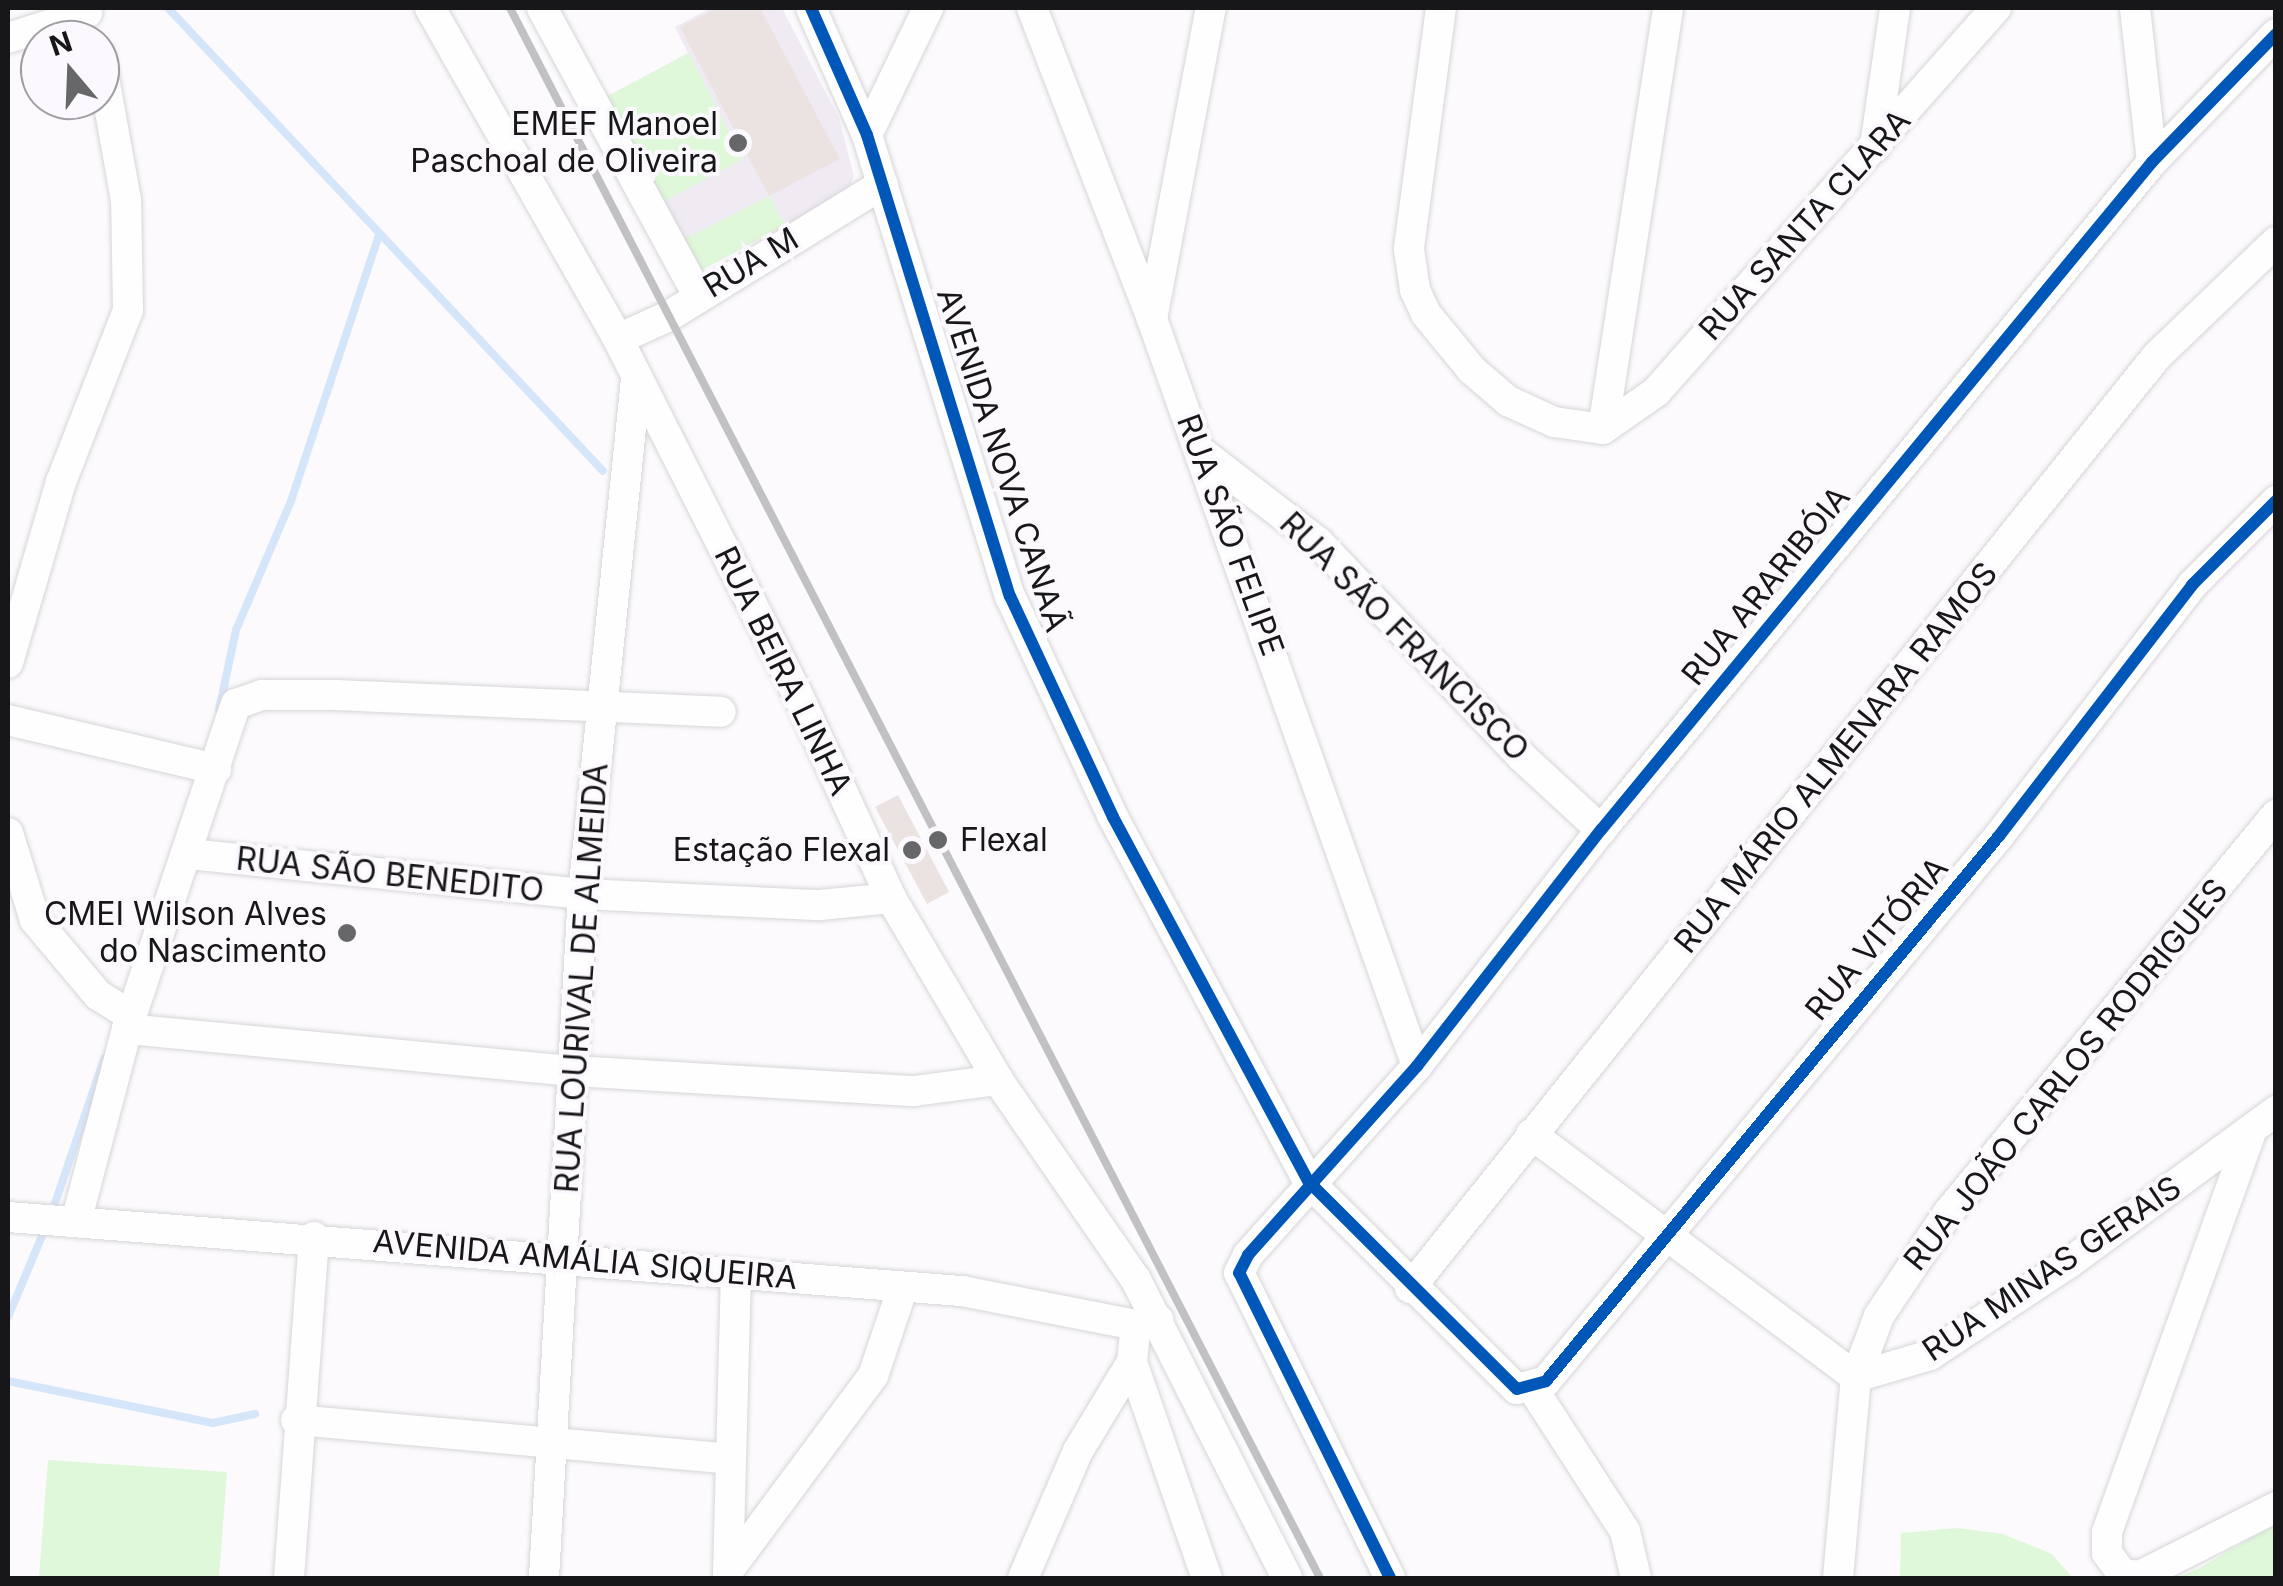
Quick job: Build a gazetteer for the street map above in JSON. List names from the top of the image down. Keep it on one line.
{"streets":{"street":["RUA SANTA CLARA","RUA M","AVENIDA NOVA CANAÃ","RUA SÃO FELIPE","RUA ARARIBÓIA","RUA SÃO FRANCISCO","RUA BEIRA LINHA","RUA MÁRIO ALMENARA RAMOS","RUA SÃO BENEDITO","RUA VITÓRIA","RUA LOURIVAL DE ALMEIDA","RUA JOÃO CARLOS RODRIGUES","AVENIDA AMÁLIA SIQUEIRA","RUA MINAS GERAIS"]},"crossings":[["RUA M","AVENIDA NOVA CANAÃ"],["RUA M","RUA BEIRA LINHA"],["AVENIDA NOVA CANAÃ","RUA ARARIBÓIA"],["AVENIDA NOVA CANAÃ","RUA MÁRIO ALMENARA RAMOS"],["AVENIDA NOVA CANAÃ","RUA VITÓRIA"],["RUA SÃO FELIPE","RUA ARARIBÓIA"],["RUA SÃO FELIPE","RUA SÃO FRANCISCO"],["RUA ARARIBÓIA","RUA SÃO FRANCISCO"],["RUA BEIRA LINHA","RUA SÃO BENEDITO"],["RUA BEIRA LINHA","RUA LOURIVAL DE ALMEIDA"],["RUA BEIRA LINHA","AVENIDA AMÁLIA SIQUEIRA"],["RUA SÃO BENEDITO","RUA LOURIVAL DE ALMEIDA"],["RUA LOURIVAL DE ALMEIDA","AVENIDA AMÁLIA SIQUEIRA"],["RUA JOÃO CARLOS RODRIGUES","RUA MINAS GERAIS"]],"places":["EMEF Manoel Paschoal de Oliveira","Flexal","Estação Flexal","CMEI Wilson Alves do Nascimento"],"north":"top"}
